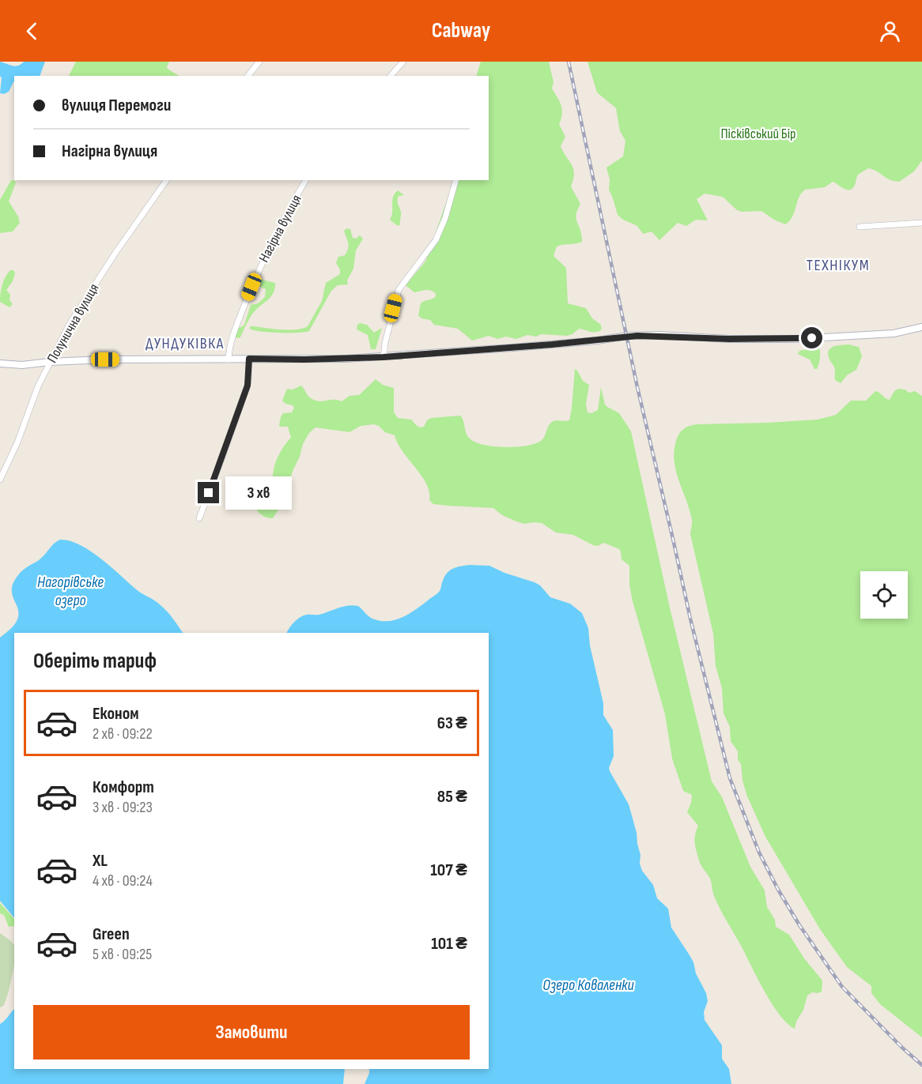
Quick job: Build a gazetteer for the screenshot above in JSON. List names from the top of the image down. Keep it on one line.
{"streets":{"street":["Нагірна вулиця","Полунична вулиця"]},"districts":["ТЕХНІКУМ","ДУНДУКІВКА"],"water":["Нагорівське озеро","Озеро Коваленки"],"parks":["Пісківський Бір"],"page":{"header":"Cabway","banner":["вулиця Перемоги","Нагірна вулиця"],"bubble":"3 хв","heading":"Оберіть тариф","list":[{"name":"Економ","note":"2 хв · 09:22","value":"63 ₴"},{"name":"Комфорт","note":"3 хв · 09:23","value":"85 ₴"},{"name":"XL","note":"4 хв · 09:24","value":"107 ₴"},{"name":"Green","note":"5 хв · 09:25","value":"101 ₴"}],"buttons":"Замовити"}}
